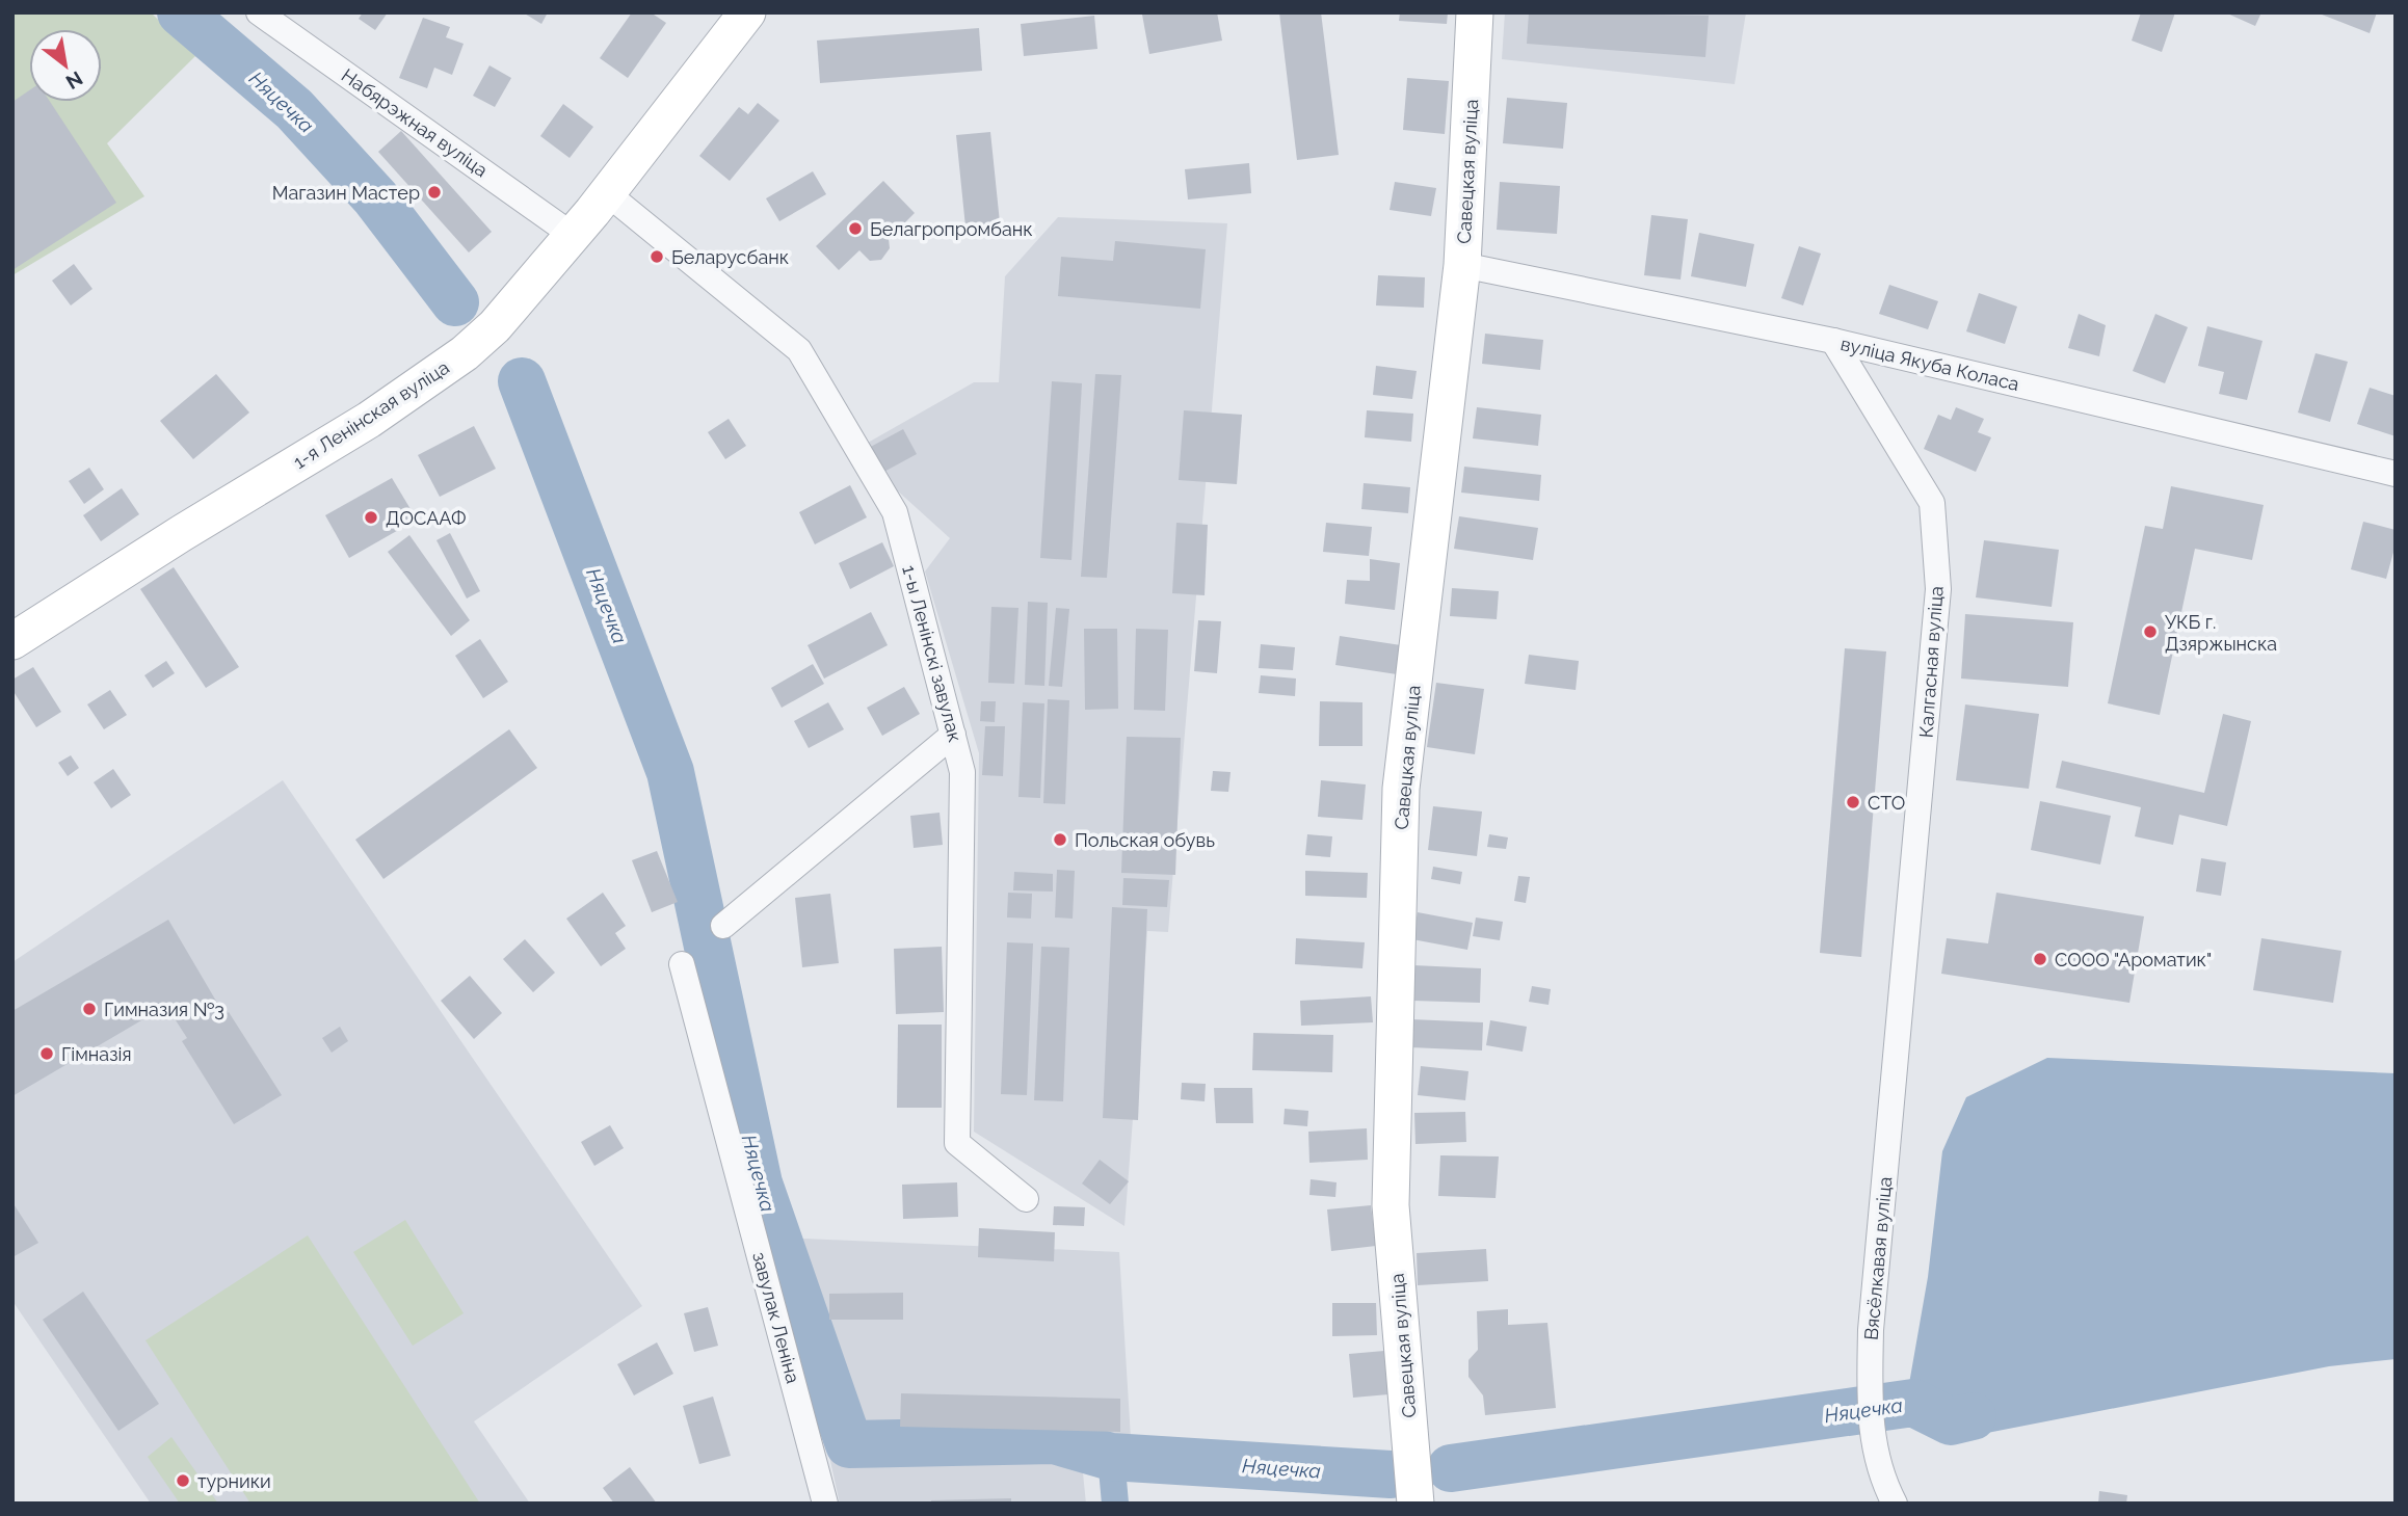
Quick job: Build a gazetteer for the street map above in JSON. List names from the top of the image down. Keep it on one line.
{"streets":{"street":["Набярэжная вуліца","Савецкая вуліца","вуліца Якуба Коласа","1-я Ленінская вуліца","1-ы Ленінскі завулак","Калгасная вуліца","Вясёлкавая вуліца","завулак Леніна"]},"crossings":[["Набярэжная вуліца","1-я Ленінская вуліца"],["Савецкая вуліца","вуліца Якуба Коласа"],["вуліца Якуба Коласа","Калгасная вуліца"],["1-я Ленінская вуліца","1-ы Ленінскі завулак"],["Калгасная вуліца","Вясёлкавая вуліца"]],"water":["Няцечка"],"places":["Магазин Мастер","Белагропромбанк","Беларусбанк","ДОСААФ","УКБ г. Дзяржынска","СТО","Польская обувь","СООО \"Ароматик\"","Гимназия №3","Гімназія","турники"],"north":"bottom right"}
